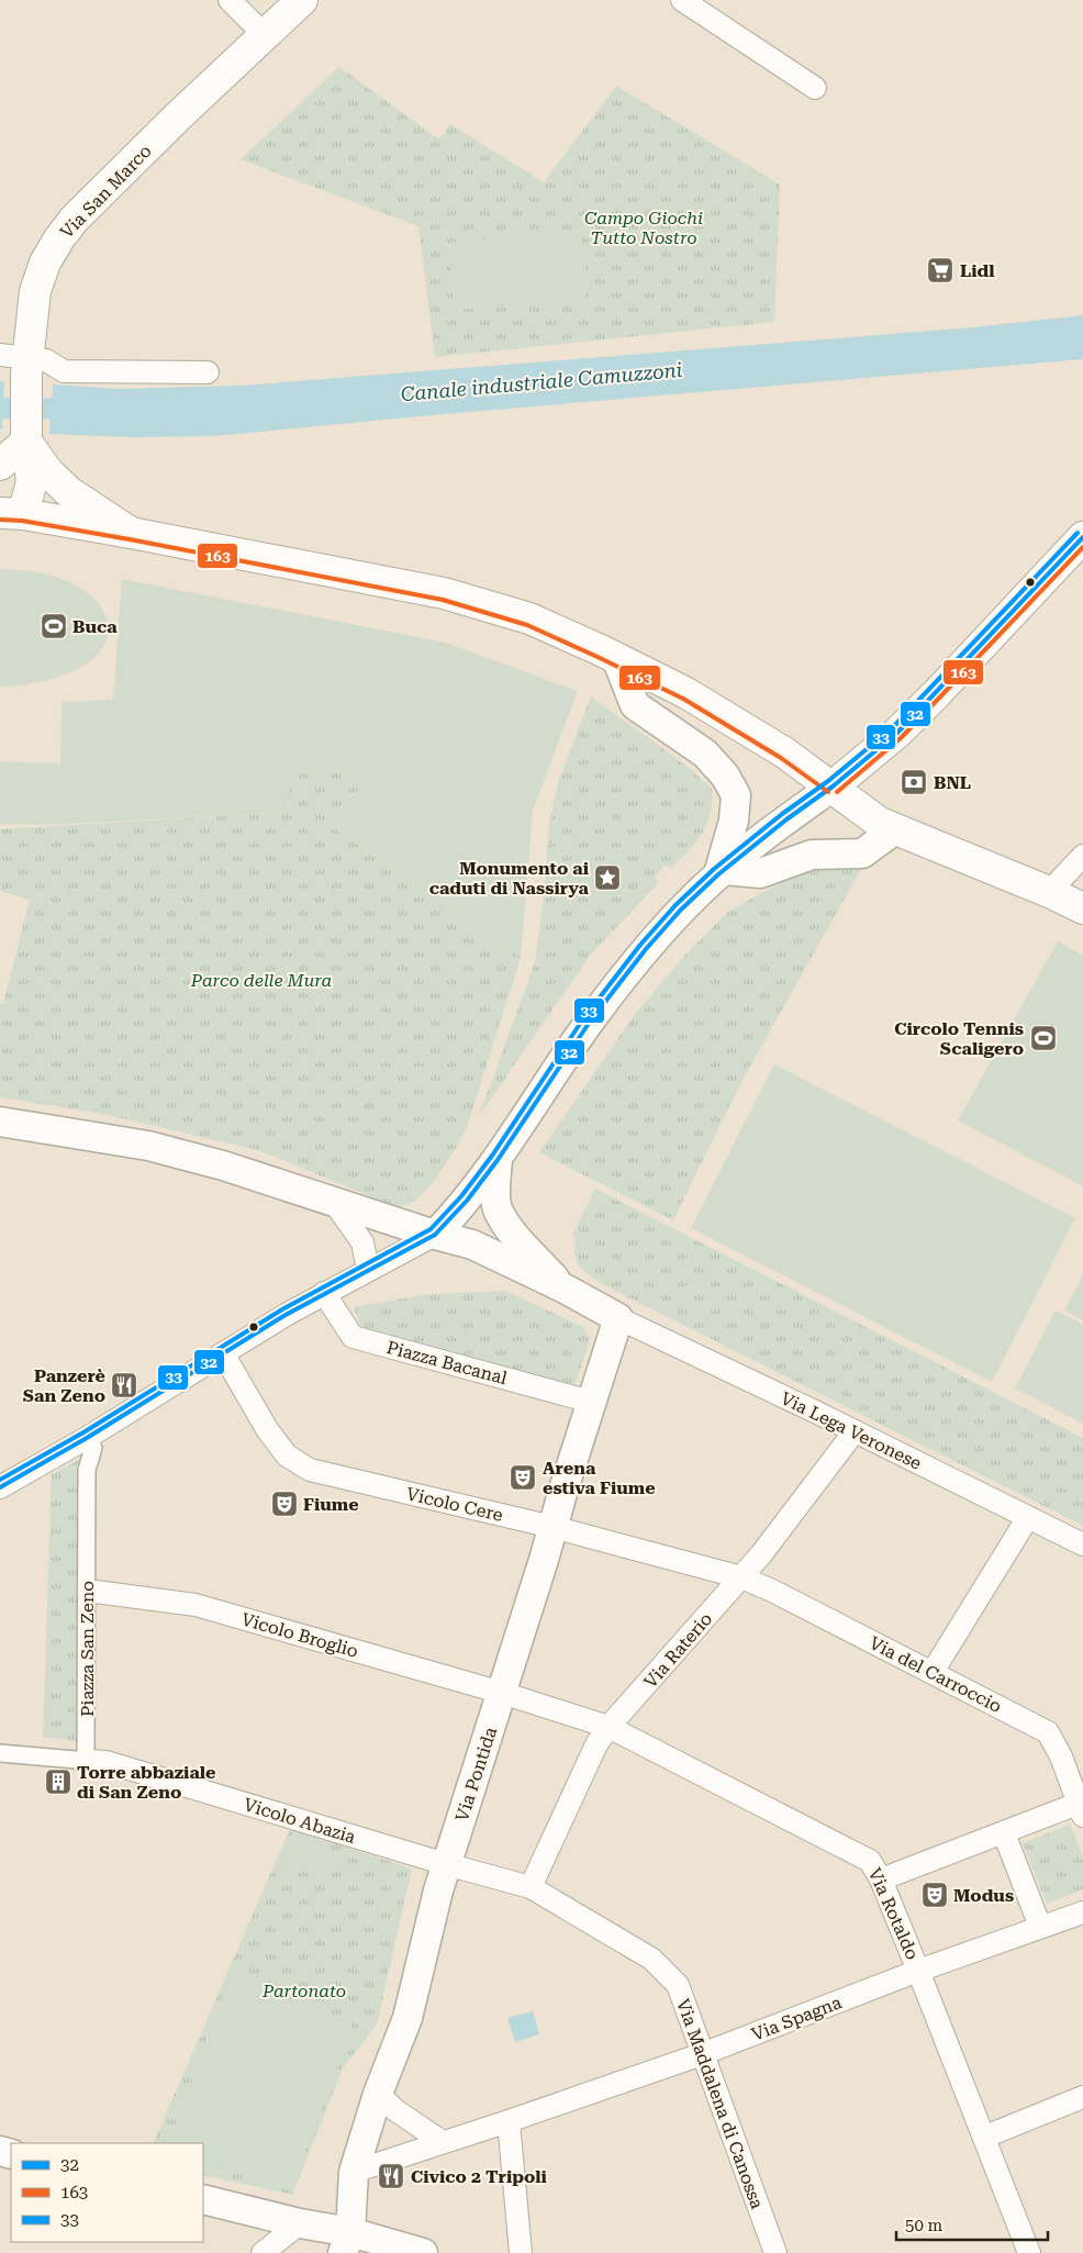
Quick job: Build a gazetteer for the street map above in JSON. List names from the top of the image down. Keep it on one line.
{"streets":{"main road":["Via San Marco"],"street":["Piazza Bacanal","Via Lega Veronese","Vicolo Cere","Vicolo Broglio","Piazza San Zeno","Via Raterio","Via del Carroccio","Via Pontida","Vicolo Abazia","Via Rotaldo","Via Spagna","Via Maddalena di Canossa"]},"crossings":[["Piazza Bacanal","Via Pontida"],["Via Lega Veronese","Via Raterio"],["Via Lega Veronese","Via Pontida"],["Vicolo Cere","Via Raterio"],["Vicolo Cere","Via del Carroccio"],["Vicolo Cere","Via Pontida"],["Vicolo Broglio","Via Pontida"],["Vicolo Broglio","Via Rotaldo"],["Piazza San Zeno","Vicolo Abazia"],["Via Raterio","Via del Carroccio"],["Via Raterio","Via Rotaldo"],["Via Raterio","Via Maddalena di Canossa"],["Via Pontida","Vicolo Abazia"],["Via Pontida","Via Rotaldo"],["Via Pontida","Via Spagna"],["Via Pontida","Via Maddalena di Canossa"],["Vicolo Abazia","Via Maddalena di Canossa"],["Via Rotaldo","Via Spagna"],["Via Spagna","Via Maddalena di Canossa"]],"water":["Canale industriale Camuzzoni"],"parks":["Campo Giochi Tutto Nostro","Parco delle Mura","Partonato"],"places":{"supermarket":["Lidl"],"sports":["Buca","Circolo Tennis Scaligero"],"bank":["BNL"],"place":["Monumento ai caduti di Nassirya"],"restaurant":["Panzerè San Zeno","Civico 2 Tripoli"],"theatre":["Arena estiva Fiume","Fiume","Modus"],"building":["Torre abbaziale di San Zeno"]},"lines":["transit line 163","transit line 33","transit line 32"],"legend":["32","163","33"],"scale_bar":"50 m"}
